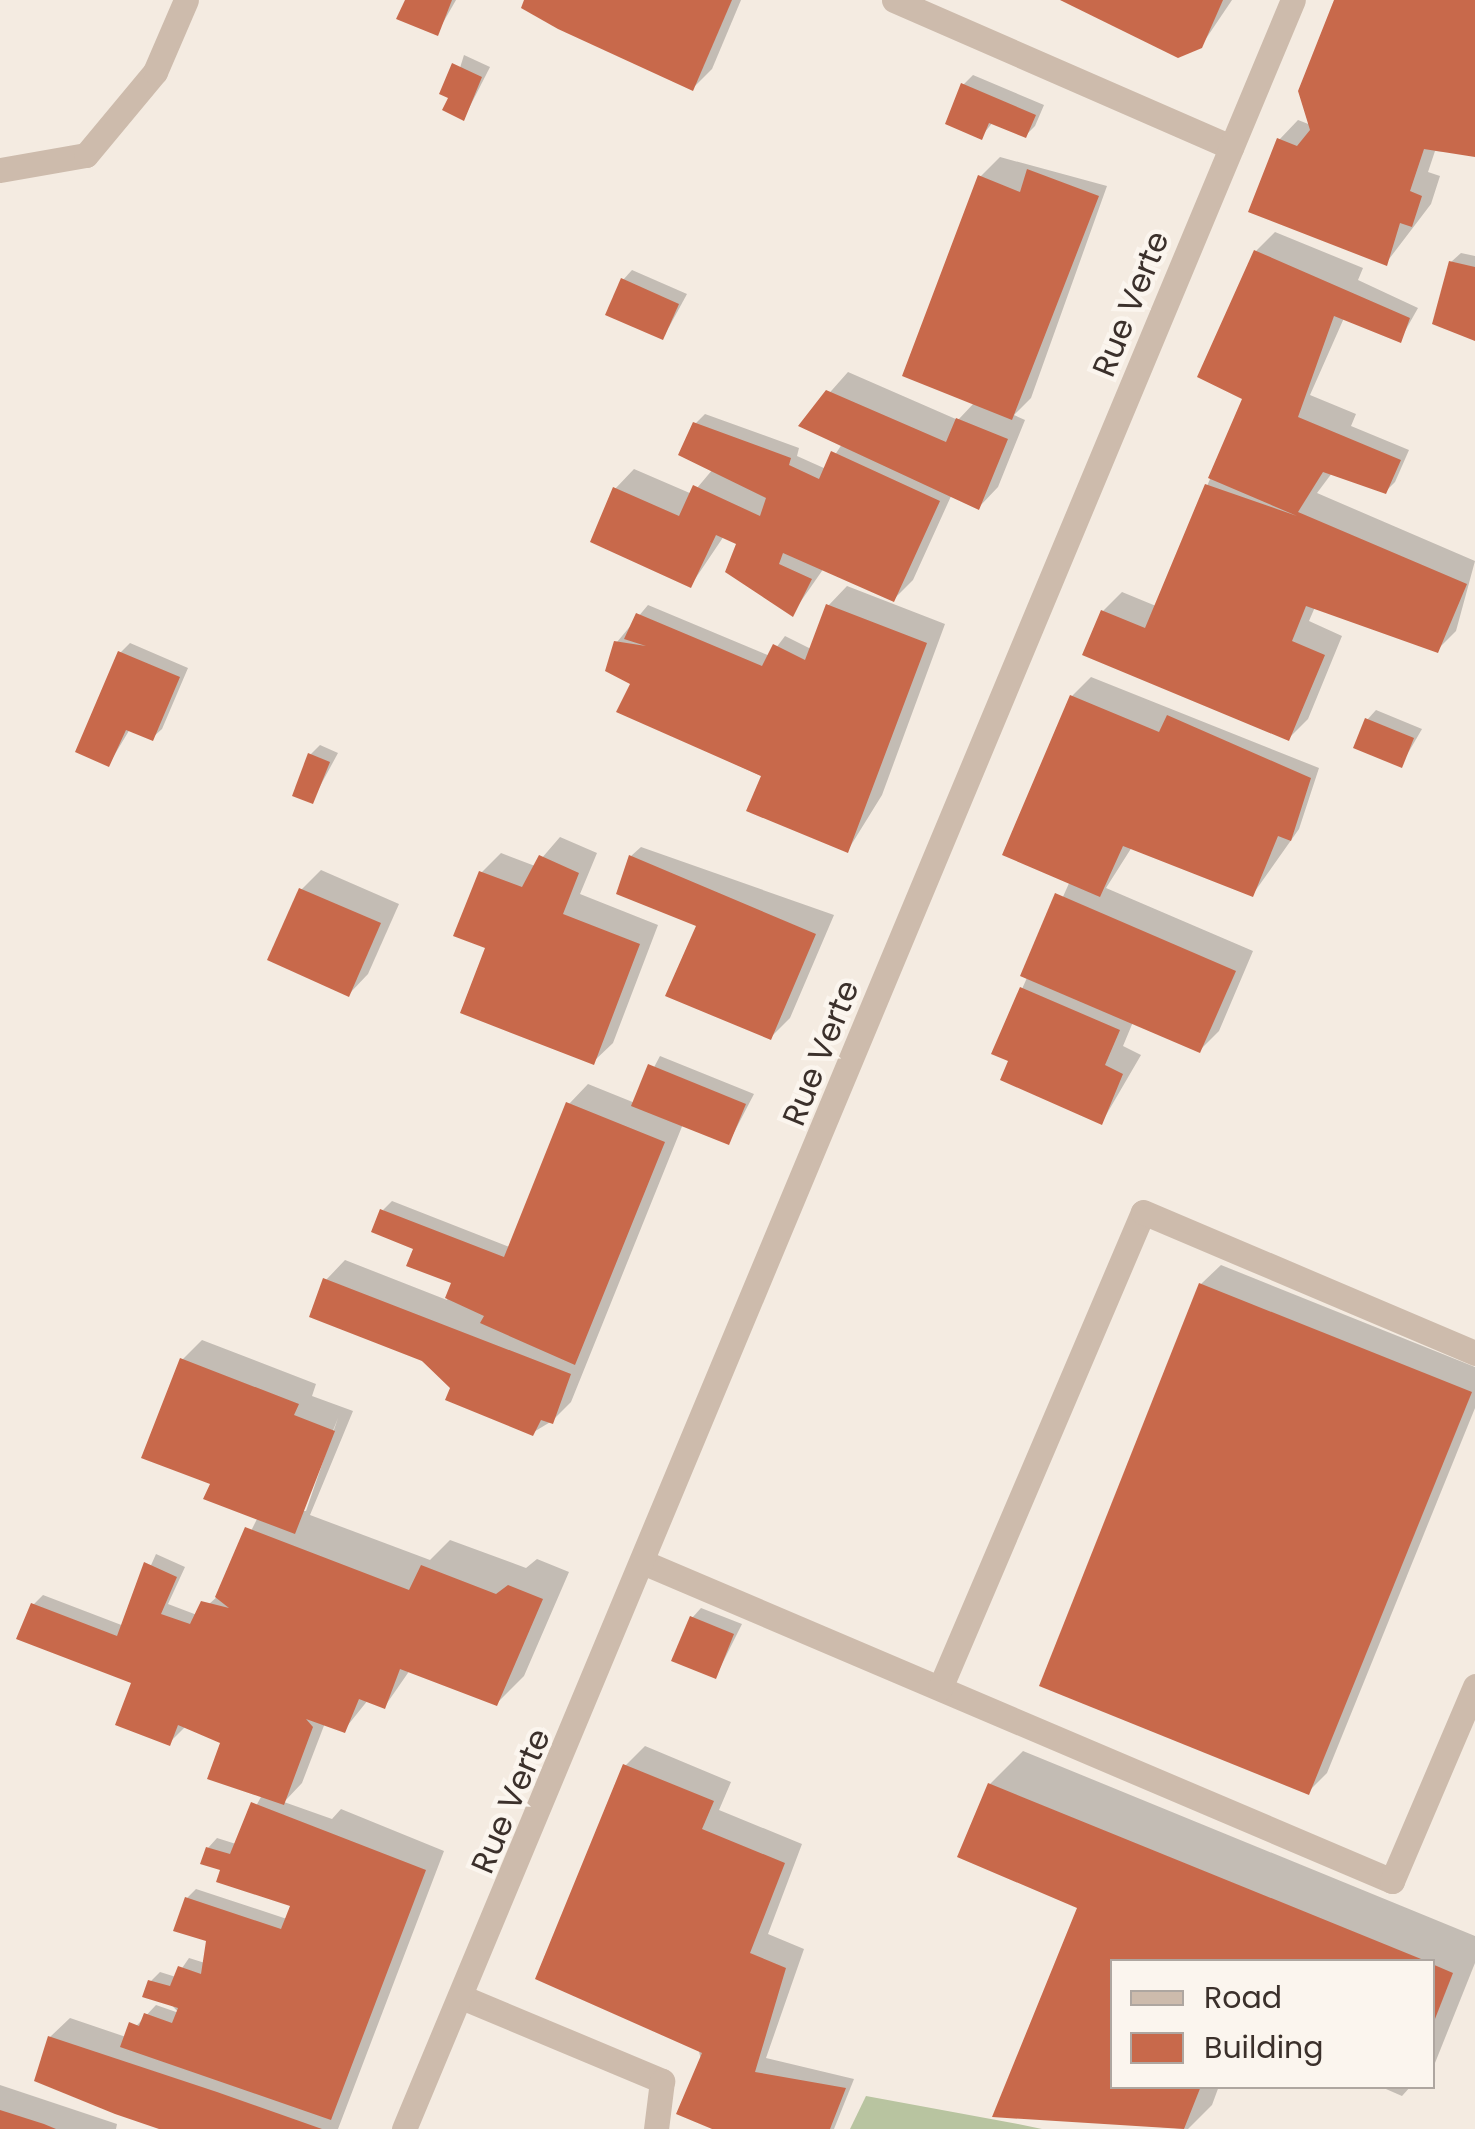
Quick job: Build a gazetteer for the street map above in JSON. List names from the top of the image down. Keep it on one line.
{"streets":{"street":["Rue Verte"]},"legend":["Road","Building"]}
